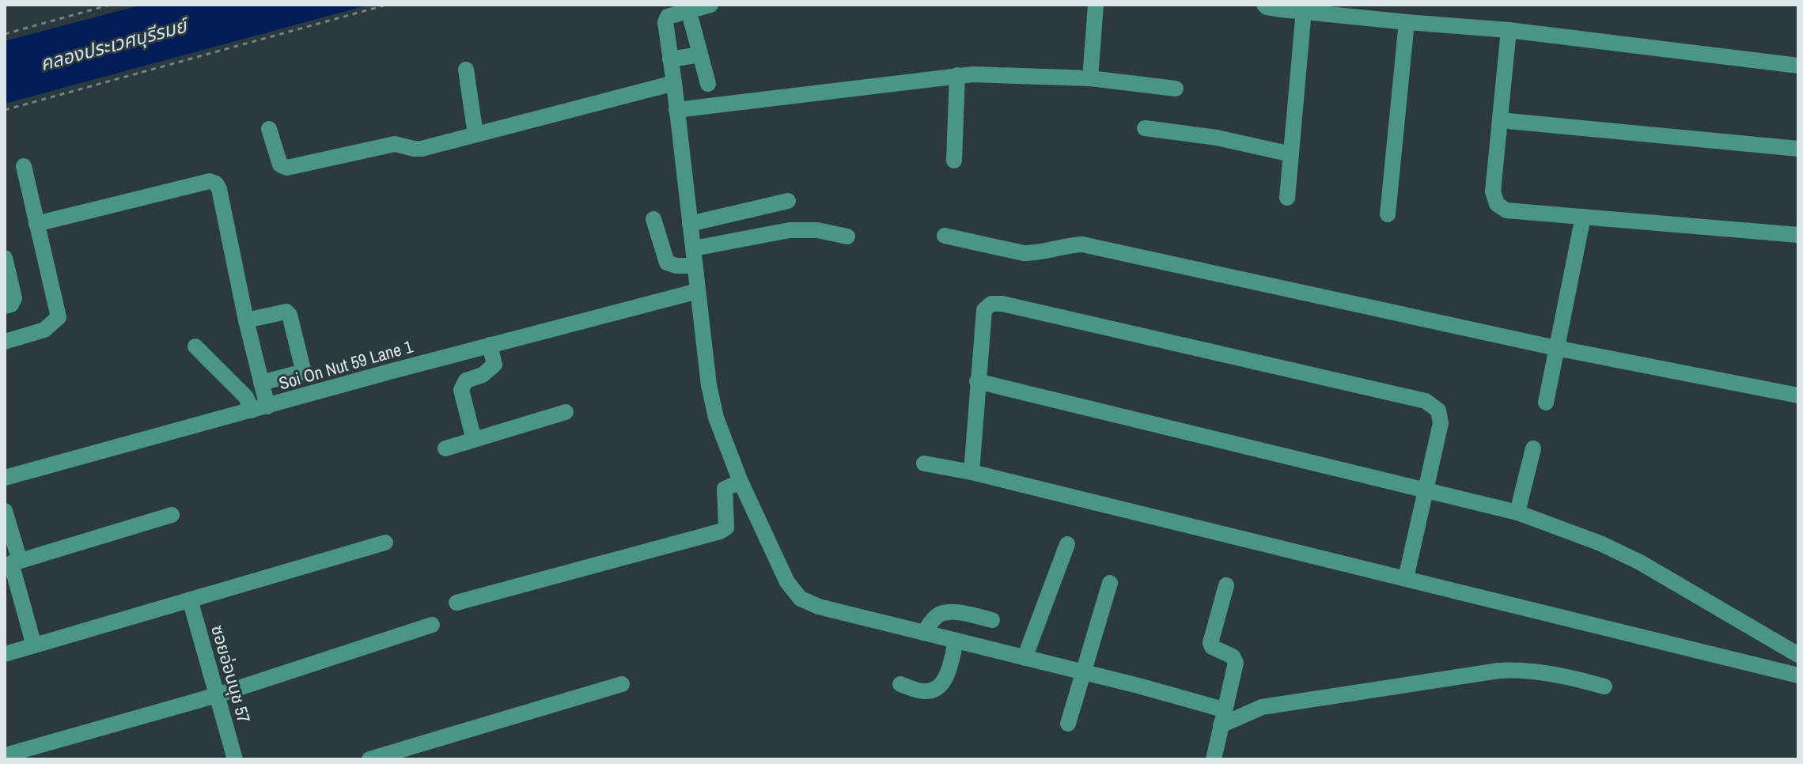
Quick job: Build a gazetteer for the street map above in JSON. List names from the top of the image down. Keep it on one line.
{"streets":{"street":["Soi On Nut 59 Lane 1","ซอยอ่อนนุช 57"]},"water":["คลองประเวศบุรีรมย์"]}
